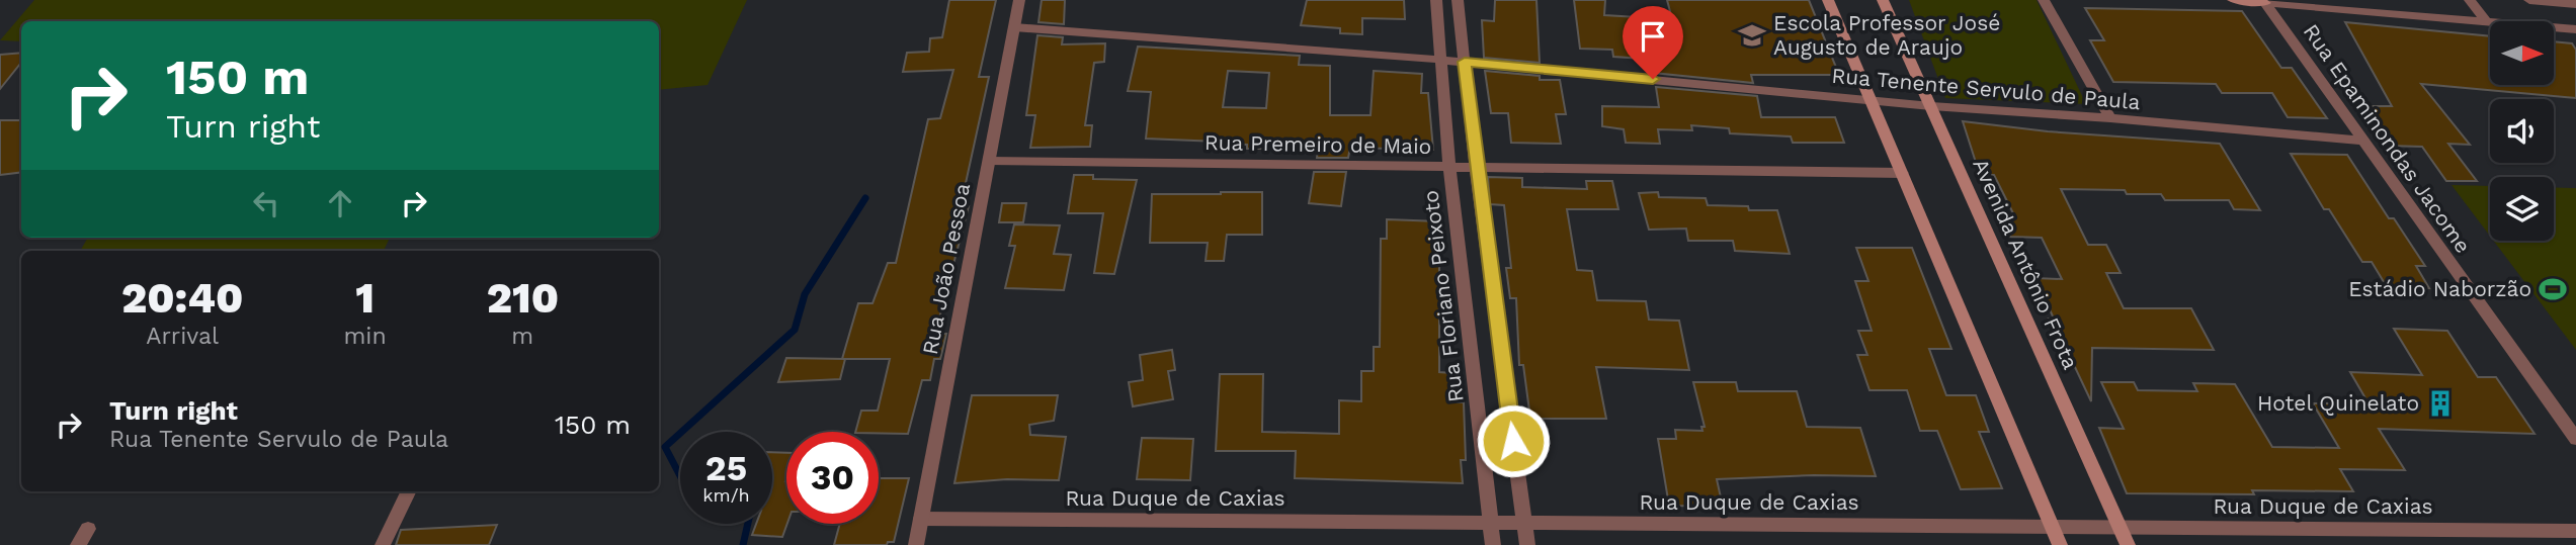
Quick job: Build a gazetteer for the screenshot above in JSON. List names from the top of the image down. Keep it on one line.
{"streets":{"main road":["Avenida Antônio Frota"],"street":["Rua Tenente Servulo de Paula","Rua Epaminondas Jacome","Rua Premeiro de Maio","Rua João Pessoa","Rua Floriano Peixoto","Rua Duque de Caxias"]},"crossings":[["Rua Tenente Servulo de Paula","Rua Epaminondas Jacome"],["Rua Tenente Servulo de Paula","Avenida Antônio Frota"],["Rua Tenente Servulo de Paula","Rua João Pessoa"],["Rua Tenente Servulo de Paula","Rua Floriano Peixoto"],["Rua Premeiro de Maio","Rua João Pessoa"],["Rua Premeiro de Maio","Rua Floriano Peixoto"],["Avenida Antônio Frota","Rua Duque de Caxias"],["Rua João Pessoa","Rua Duque de Caxias"],["Rua Floriano Peixoto","Rua Duque de Caxias"]],"places":{"school or university":["Escola Professor José Augusto de Araujo"],"sports":["Estádio Naborzão"],"building":["Hotel Quinelato"]},"north":"right","page":{"turn":["150 m","Turn right"],"eta":["20:40","Arrival","1","min","210","m"],"list":[{"name":"Turn right","note":"Rua Tenente Servulo de Paula","value":"150 m"}],"speed":"25 km/h","limit":"30"}}
